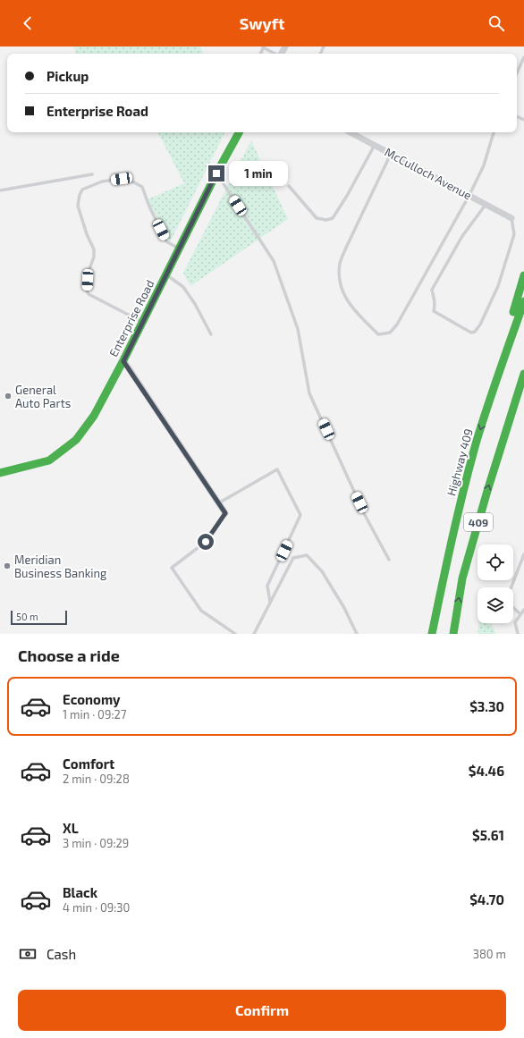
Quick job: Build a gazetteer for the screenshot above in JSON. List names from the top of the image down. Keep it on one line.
{"streets":{"main road":["Enterprise Road","Highway 409","409"],"street":["McCulloch Avenue"]},"places":["General Auto Parts","Meridian Business Banking"],"scale_bar":"50 m","page":{"header":"Swyft","banner":["Pickup","Enterprise Road"],"bubble":"1 min","scale":"50 m","heading":"Choose a ride","list":[{"name":"Economy","note":"1 min · 09:27","value":"$3.30"},{"name":"Comfort","note":"2 min · 09:28","value":"$4.46"},{"name":"XL","note":"3 min · 09:29","value":"$5.61"},{"name":"Black","note":"4 min · 09:30","value":"$4.70"}],"pay":["Cash","380 m"],"buttons":"Confirm"}}
